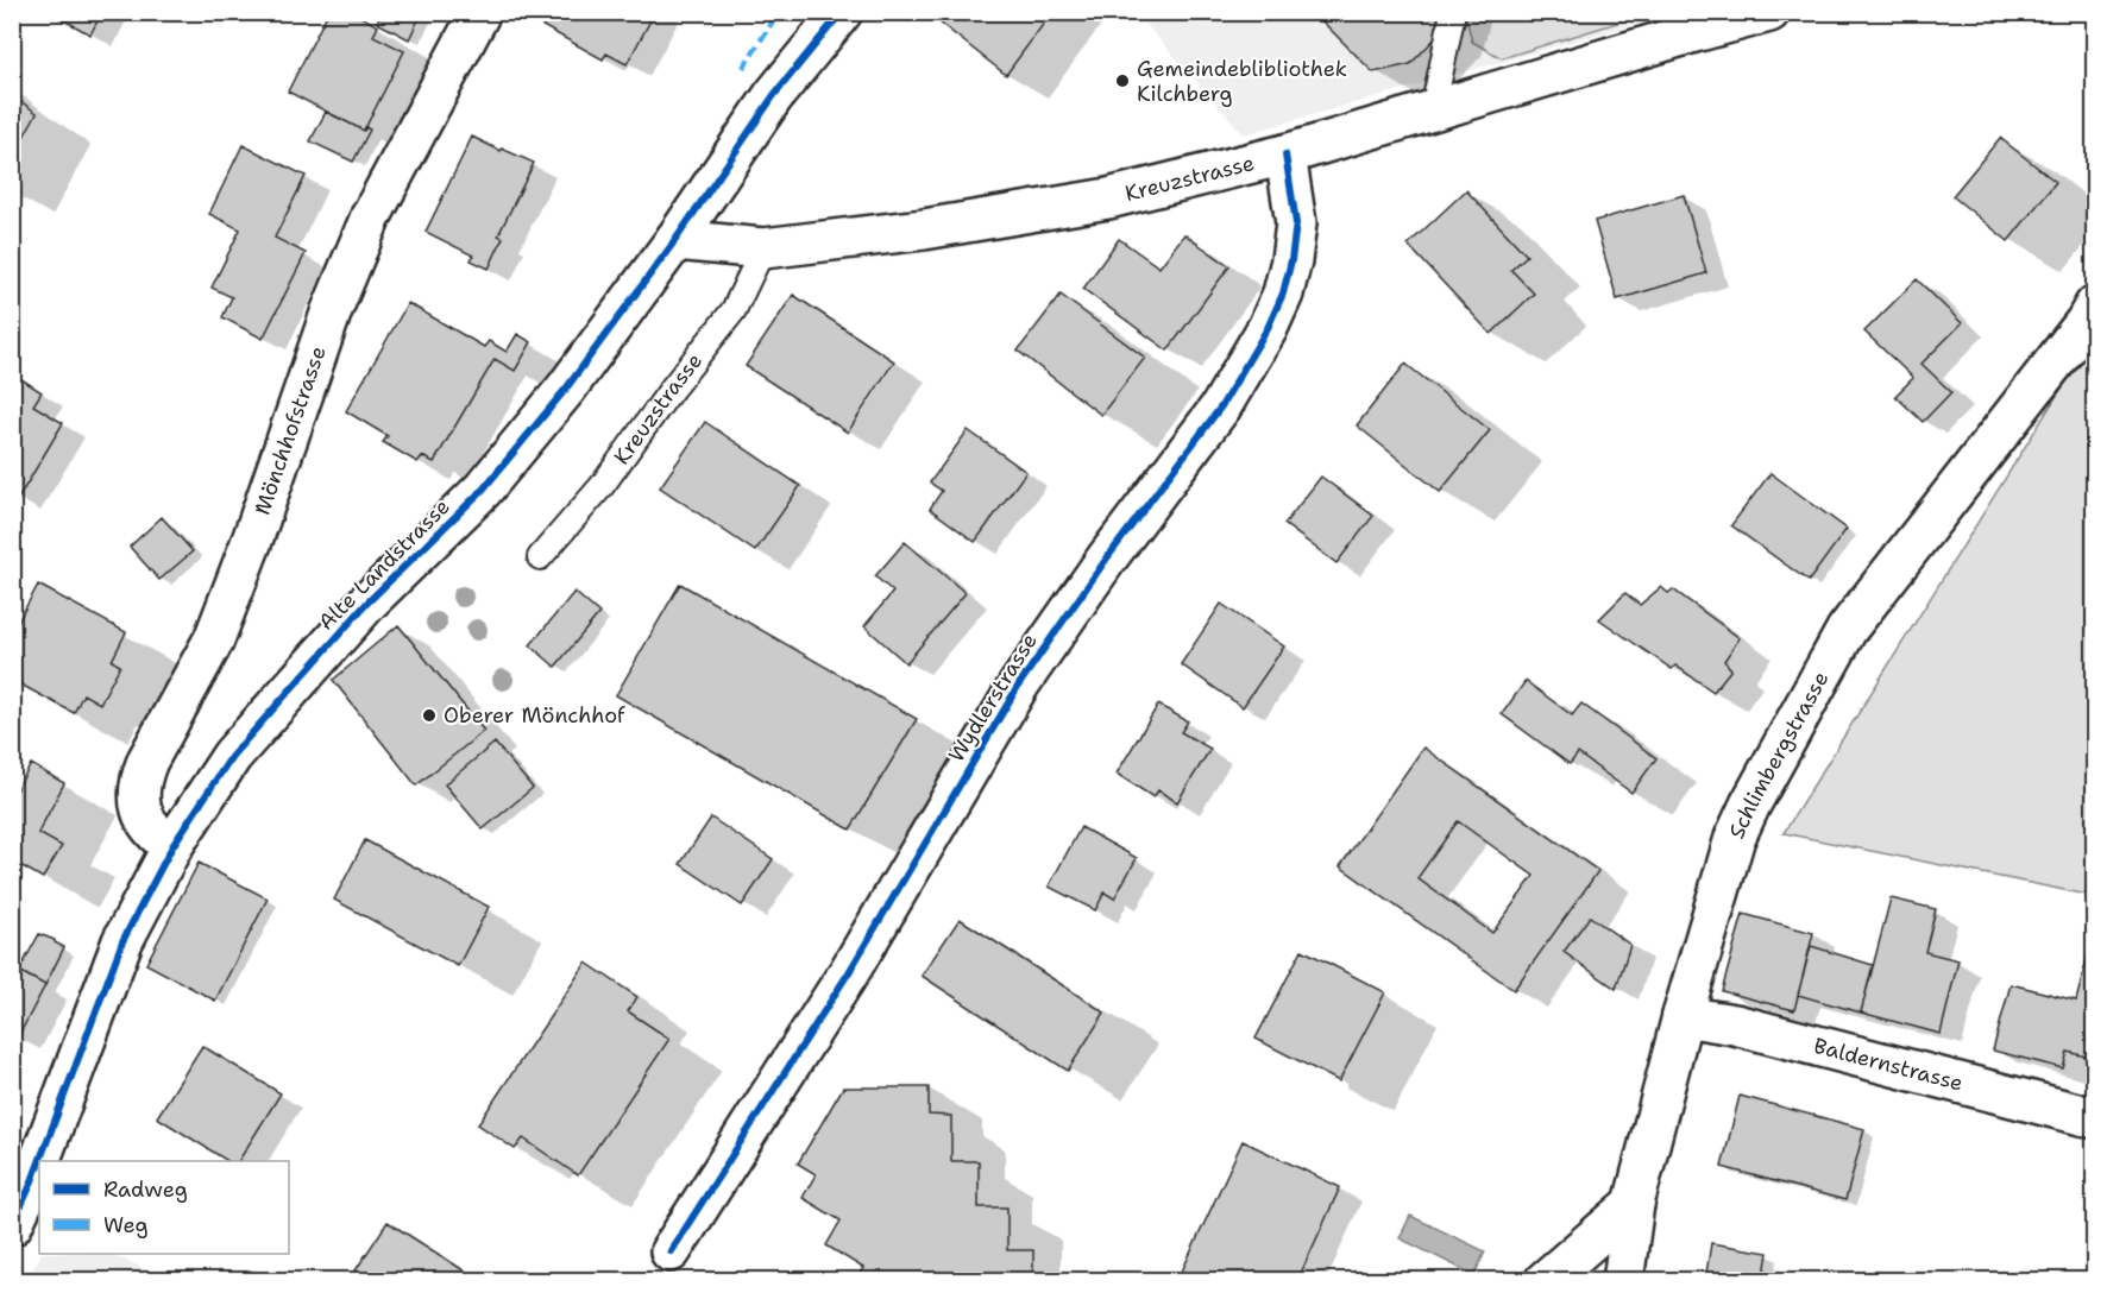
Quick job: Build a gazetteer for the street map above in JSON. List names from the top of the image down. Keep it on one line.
{"streets":{"street":["Kreuzstrasse","Mönchhofstrasse","Alte Landstrasse","Wydlerstrasse","Schlimbergstrasse","Baldernstrasse"]},"crossings":[["Kreuzstrasse","Alte Landstrasse"],["Kreuzstrasse","Wydlerstrasse"],["Mönchhofstrasse","Alte Landstrasse"],["Schlimbergstrasse","Baldernstrasse"]],"places":["Gemeindeblibliothek Kilchberg","Oberer Mönchhof"],"legend":["Radweg","Weg"]}
